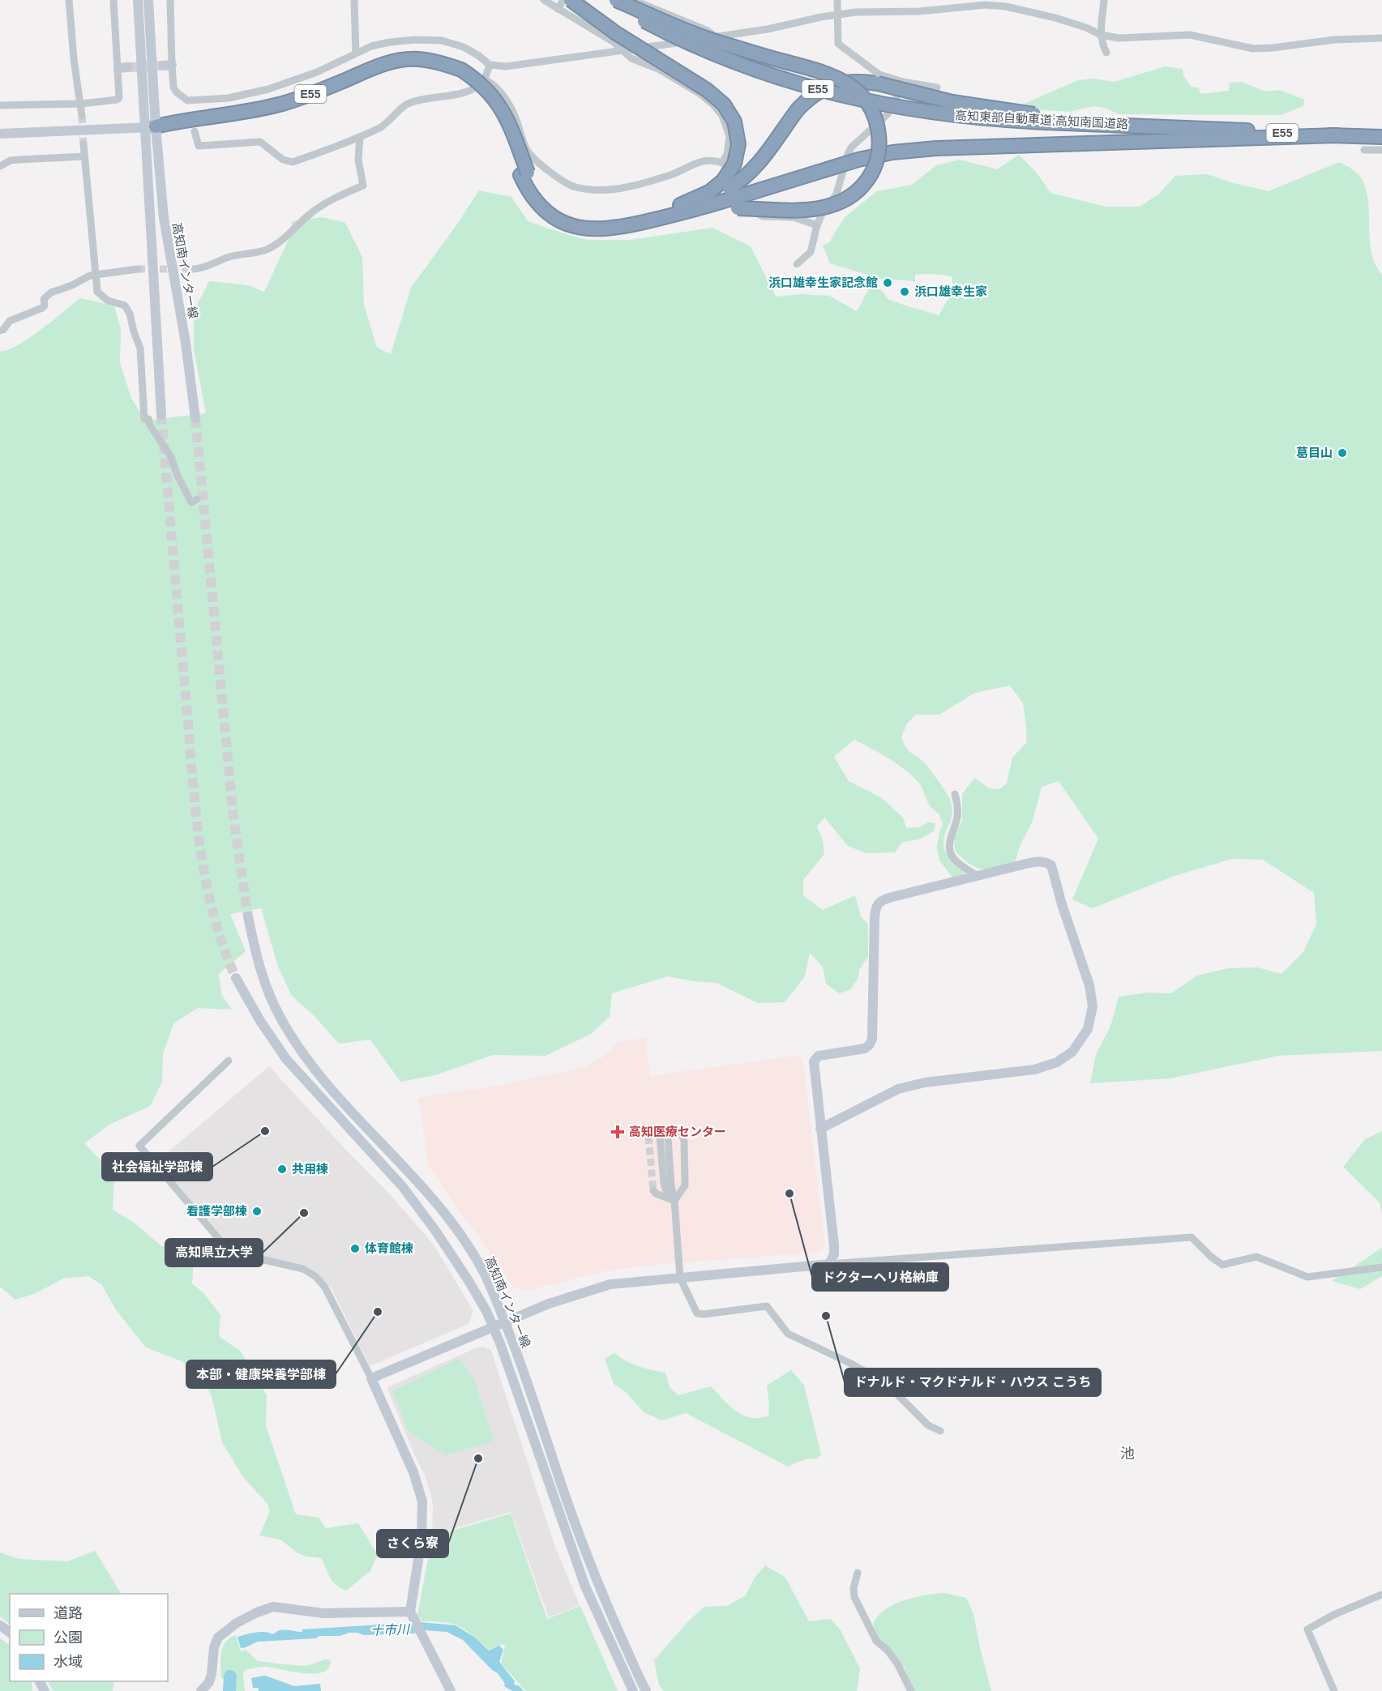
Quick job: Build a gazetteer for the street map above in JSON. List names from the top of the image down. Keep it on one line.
{"streets":{"highway":["E55","高知東部自動車道;高知南国道路"],"main road":["高知南インター線"]},"crossings":[["E55","高知東部自動車道;高知南国道路"],["E55","高知南インター線"]],"districts":["池"],"water":["十市川"],"places":{"other":["浜口雄幸生家記念館","浜口雄幸生家","葛目山","社会福祉学部棟","共用棟","ドクターヘリ格納庫","看護学部棟","高知県立大学","体育館棟","本部・健康栄養学部棟","ドナルド・マクドナルド・ハウス こうち","さくら寮"],"health":["高知医療センター"]},"legend":["道路","公園","水域"]}
